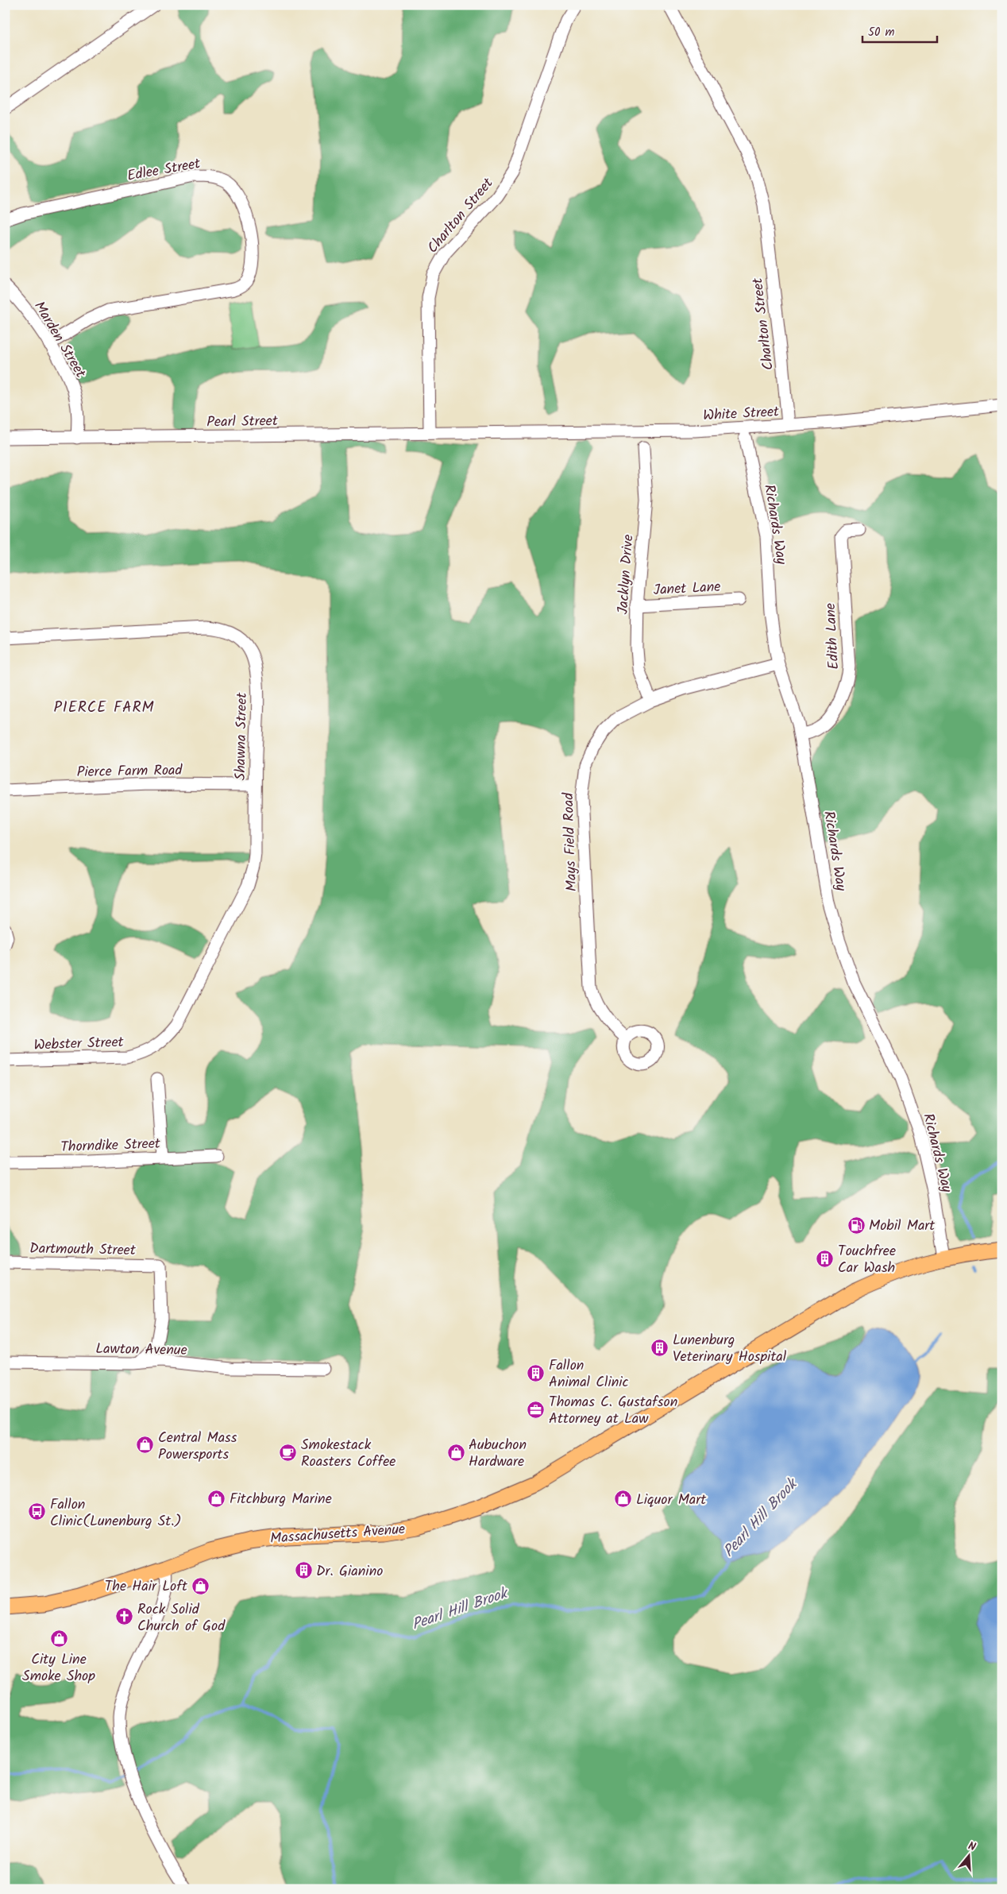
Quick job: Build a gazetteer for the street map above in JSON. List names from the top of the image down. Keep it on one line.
{"streets":{"main road":["Massachusetts Avenue"],"street":["Edlee Street","Charlton Street","Marden Street","White Street","Pearl Street","Richards Way","Jacklyn Drive","Janet Lane","Edith Lane","Shawna Street","Pierce Farm Road","Mays Field Road","Webster Street","Thorndike Street","Dartmouth Street","Lawton Avenue"]},"crossings":[["Edlee Street","Marden Street"],["Charlton Street","White Street"],["Charlton Street","Pearl Street"],["Marden Street","Pearl Street"],["White Street","Pearl Street"],["Richards Way","Edith Lane"],["Richards Way","Mays Field Road"],["Richards Way","Massachusetts Avenue"],["Jacklyn Drive","Janet Lane"],["Jacklyn Drive","Mays Field Road"],["Shawna Street","Pierce Farm Road"],["Shawna Street","Webster Street"],["Dartmouth Street","Lawton Avenue"]],"districts":["PIERCE FARM"],"water":["Pearl Hill Brook"],"places":{"fuel station":["Mobil Mart"],"building":["Touchfree Car Wash","Lunenburg Veterinary Hospital","Fallon Animal Clinic","Dr. Gianino"],"office":["Thomas C. Gustafson Attorney at Law"],"shop":["Central Mass Powersports","Aubuchon Hardware","Fitchburg Marine","Liquor Mart","The Hair Loft","City Line Smoke Shop"],"cafe":["Smokestack Roasters Coffee"],"bus stop":["Fallon Clinic(Lunenburg St.)"],"church":["Rock Solid Church of God"]},"scale_bar":"50 m","north":"top"}
